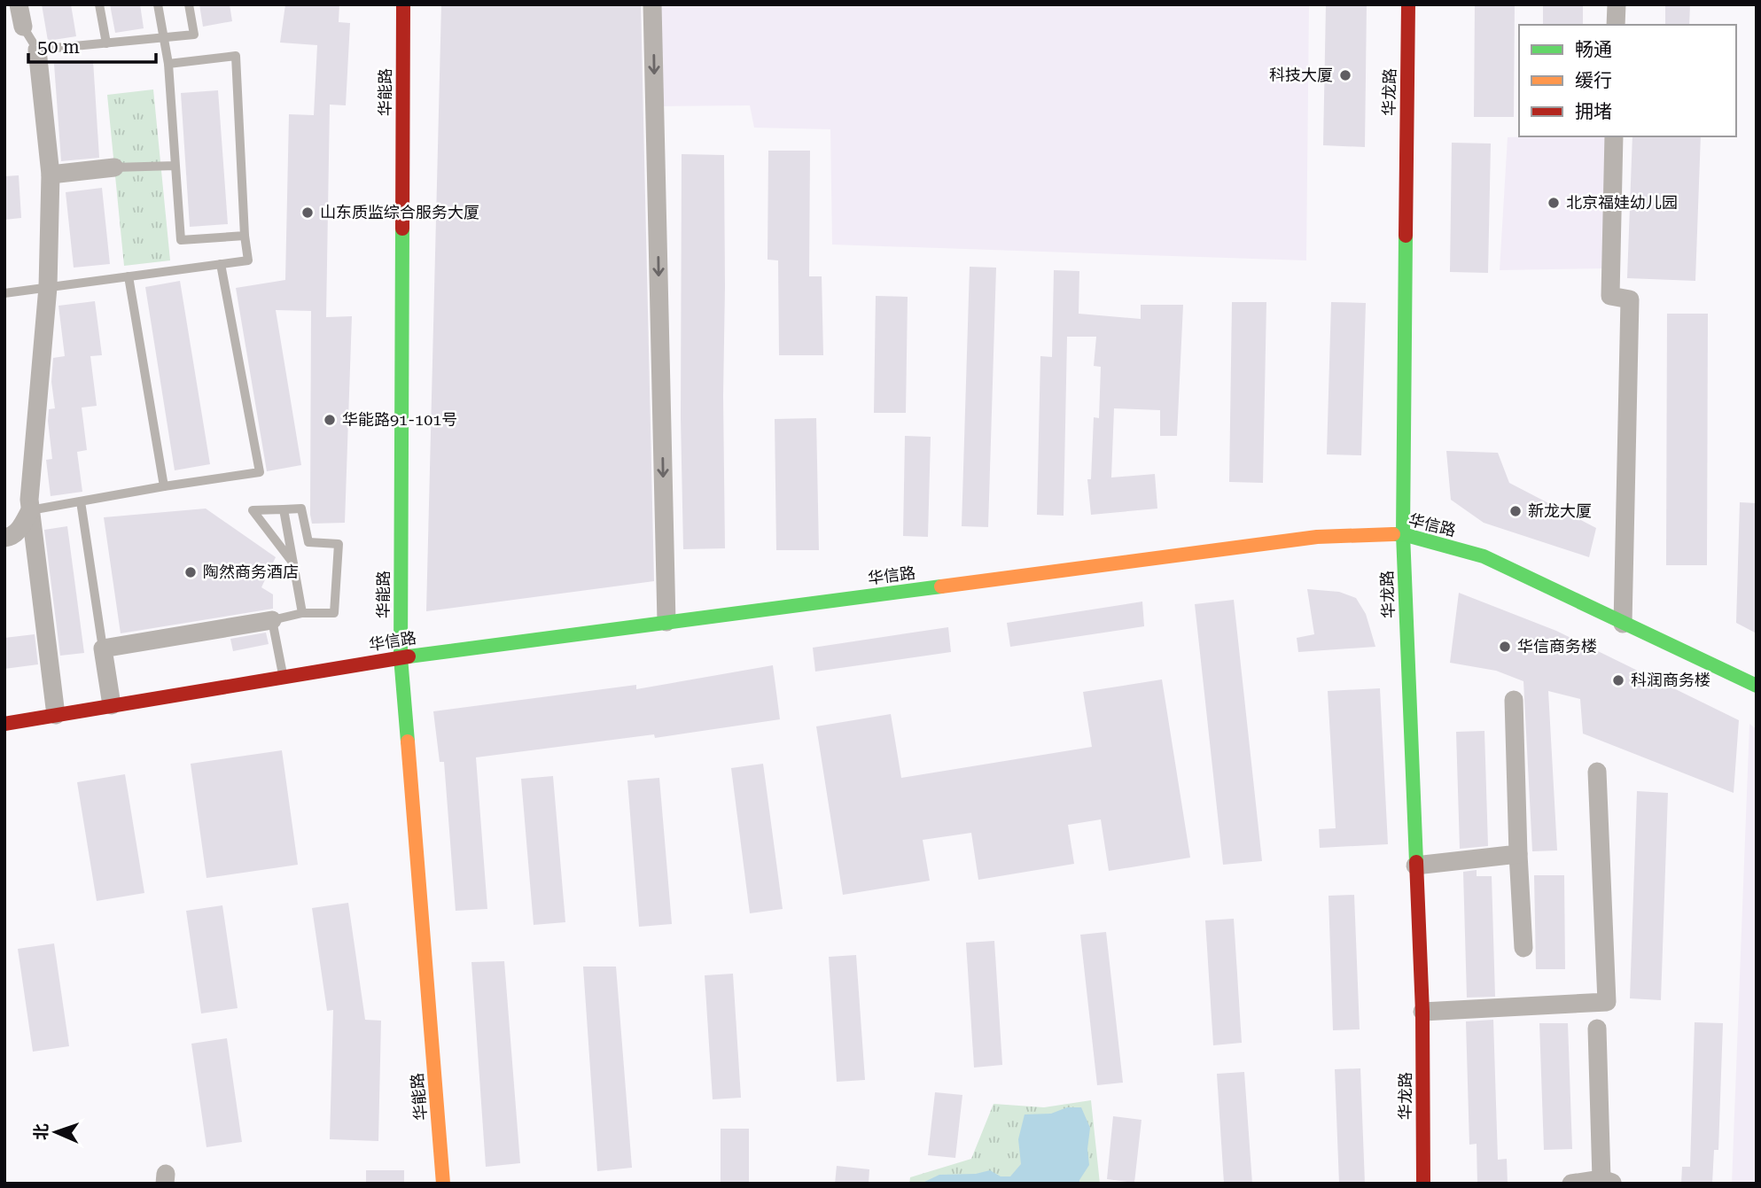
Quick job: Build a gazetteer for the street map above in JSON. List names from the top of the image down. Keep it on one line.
{"streets":{"main road":["华能路","华龙路","华信路"]},"crossings":[["华能路","华信路"],["华龙路","华信路"]],"places":["科技大厦","北京福娃幼儿园","山东质监综合服务大厦","华能路91-101号","新龙大厦","陶然商务酒店","华信商务楼","科润商务楼"],"legend":["畅通","缓行","拥堵"],"scale_bar":"50 m","north":"left"}
